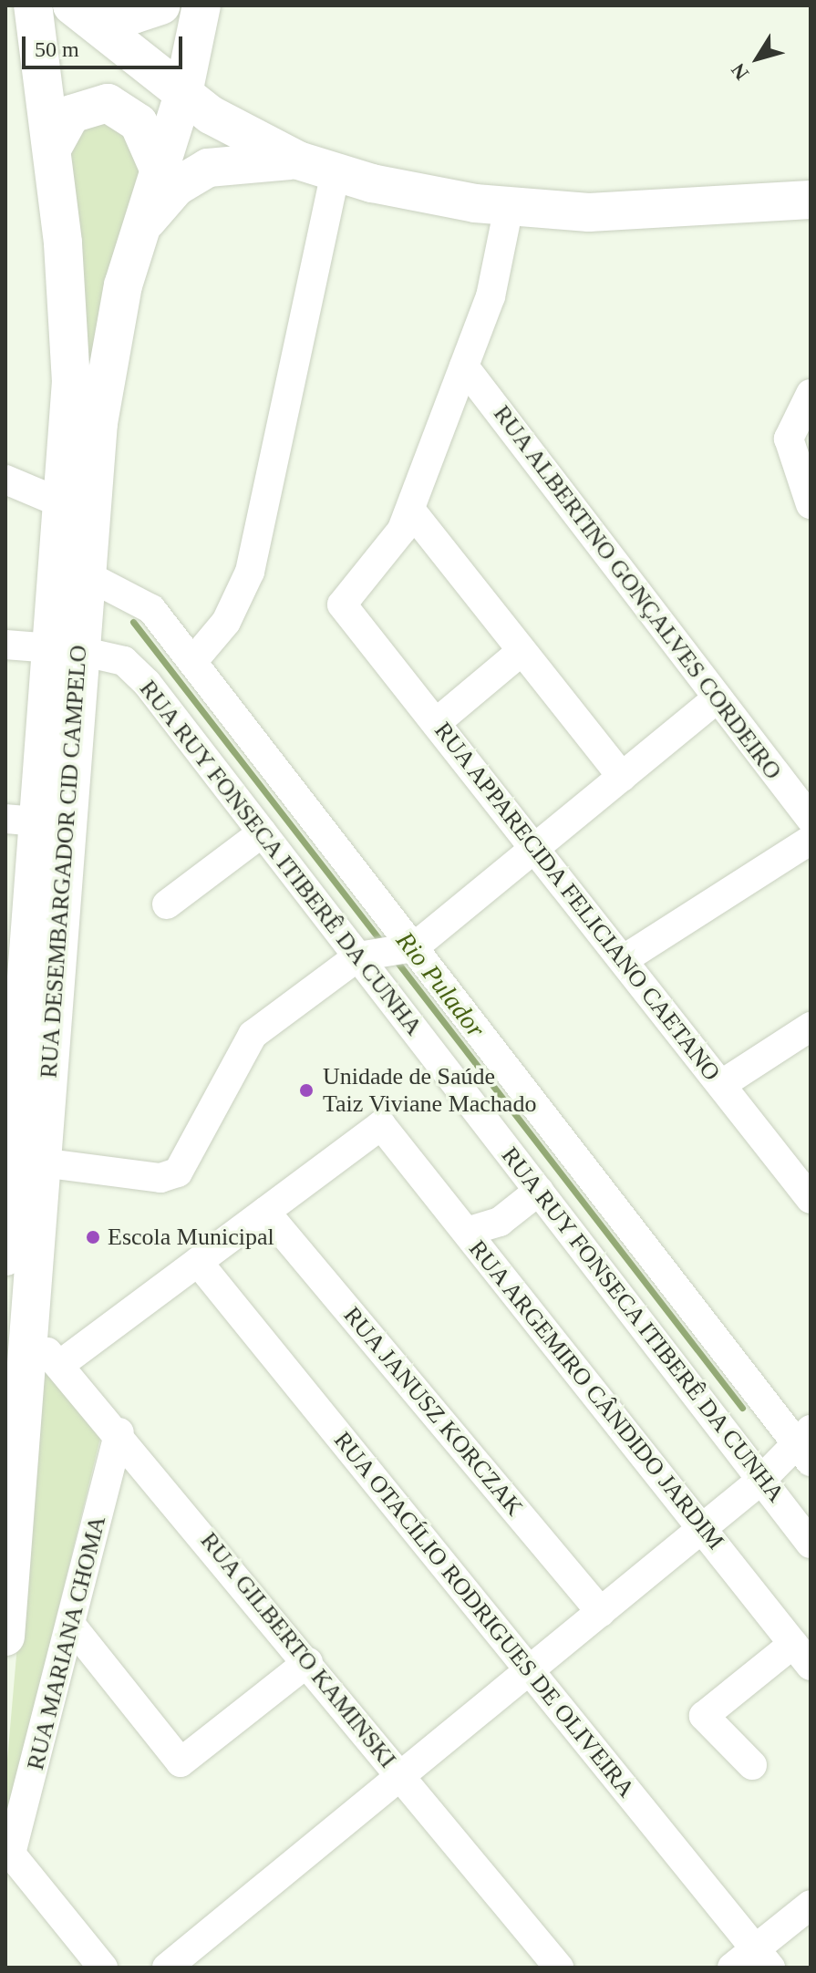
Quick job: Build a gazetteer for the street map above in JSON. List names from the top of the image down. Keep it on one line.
{"streets":{"main road":["RUA DESEMBARGADOR CID CAMPELO"],"street":["RUA ALBERTINO GONÇALVES CORDEIRO","RUA RUY FONSECA ITIBERÊ DA CUNHA","RUA APPARECIDA FELICIANO CAETANO","RUA ARGEMIRO CÂNDIDO JARDIM","RUA JANUSZ KORCZAK","RUA OTACÍLIO RODRIGUES DE OLIVEIRA","RUA MARIANA CHOMA","RUA GILBERTO KAMINSKI"]},"crossings":[["RUA RUY FONSECA ITIBERÊ DA CUNHA","RUA DESEMBARGADOR CID CAMPELO"],["RUA DESEMBARGADOR CID CAMPELO","RUA GILBERTO KAMINSKI"],["RUA ARGEMIRO CÂNDIDO JARDIM","RUA JANUSZ KORCZAK"],["RUA MARIANA CHOMA","RUA GILBERTO KAMINSKI"]],"water":["Rio Pulador"],"places":["Unidade de Saúde Taiz Viviane Machado","Escola Municipal"],"scale_bar":"50 m","north":"bottom left"}
